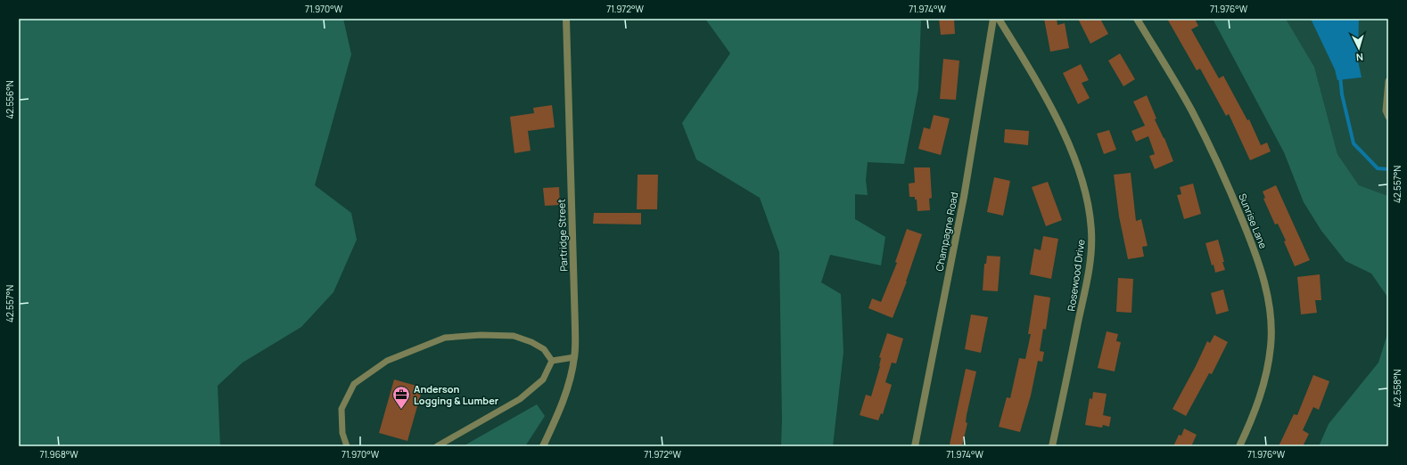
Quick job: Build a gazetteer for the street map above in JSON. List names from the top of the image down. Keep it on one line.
{"streets":{"street":["Sunrise Lane","Champagne Road","Partridge Street","Rosewood Drive"]},"places":{"office":["Anderson Logging & Lumber"]},"north":"bottom","coordinates":["71.970°W","71.972°W","71.974°W","71.976°W","42.556°N","42.557°N","42.558°N","71.968°W"]}
